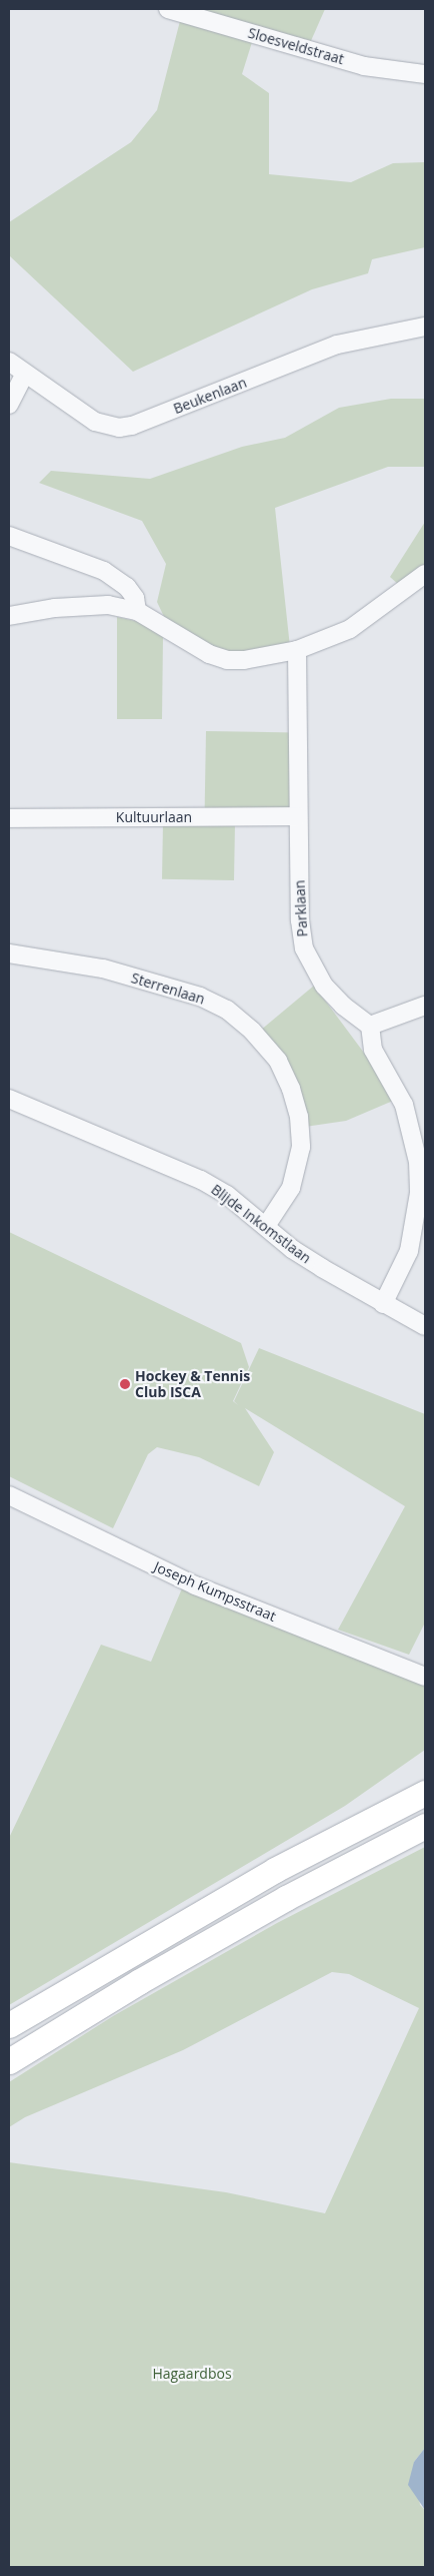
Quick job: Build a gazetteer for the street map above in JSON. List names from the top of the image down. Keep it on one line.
{"streets":{"street":["Sloesveldstraat","Beukenlaan","Kultuurlaan","Parklaan","Sterrenlaan","Blijde Inkomstlaan","Joseph Kumpsstraat"]},"crossings":[["Kultuurlaan","Parklaan"],["Sterrenlaan","Blijde Inkomstlaan"]],"parks":["Hagaardbos"],"places":["Hockey & Tennis Club ISCA"]}
